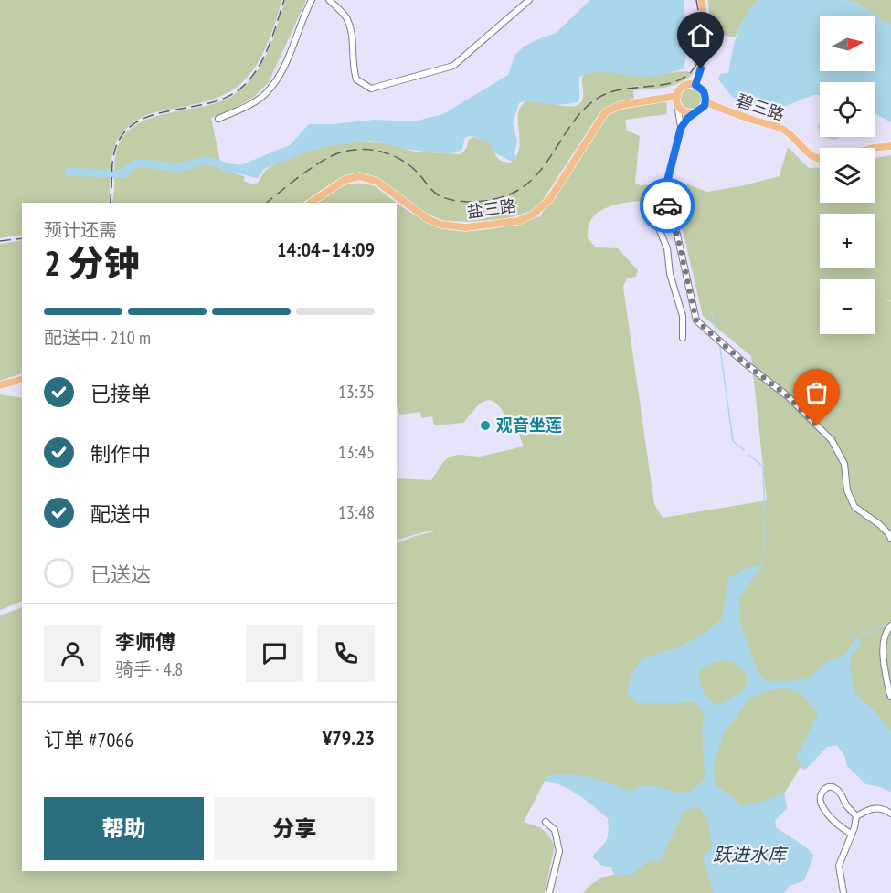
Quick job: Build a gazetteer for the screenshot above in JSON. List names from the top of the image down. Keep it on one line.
{"streets":{"main road":["碧三路","盐三路"]},"crossings":[["碧三路","盐三路"]],"water":["跃进水库"],"places":["观音坐莲"],"north":"right","page":{"map_buttons":["+","−"],"heading":["2 分钟","预计还需","14:04–14:09"],"panel":["李师傅","骑手 · 4.8","订单 #7066","¥79.23"],"bar":"配送中 · 210 m","list":[["已接单","13:35"],["制作中","13:45"],["配送中","13:48"],"已送达"],"buttons":["帮助","分享"]}}
